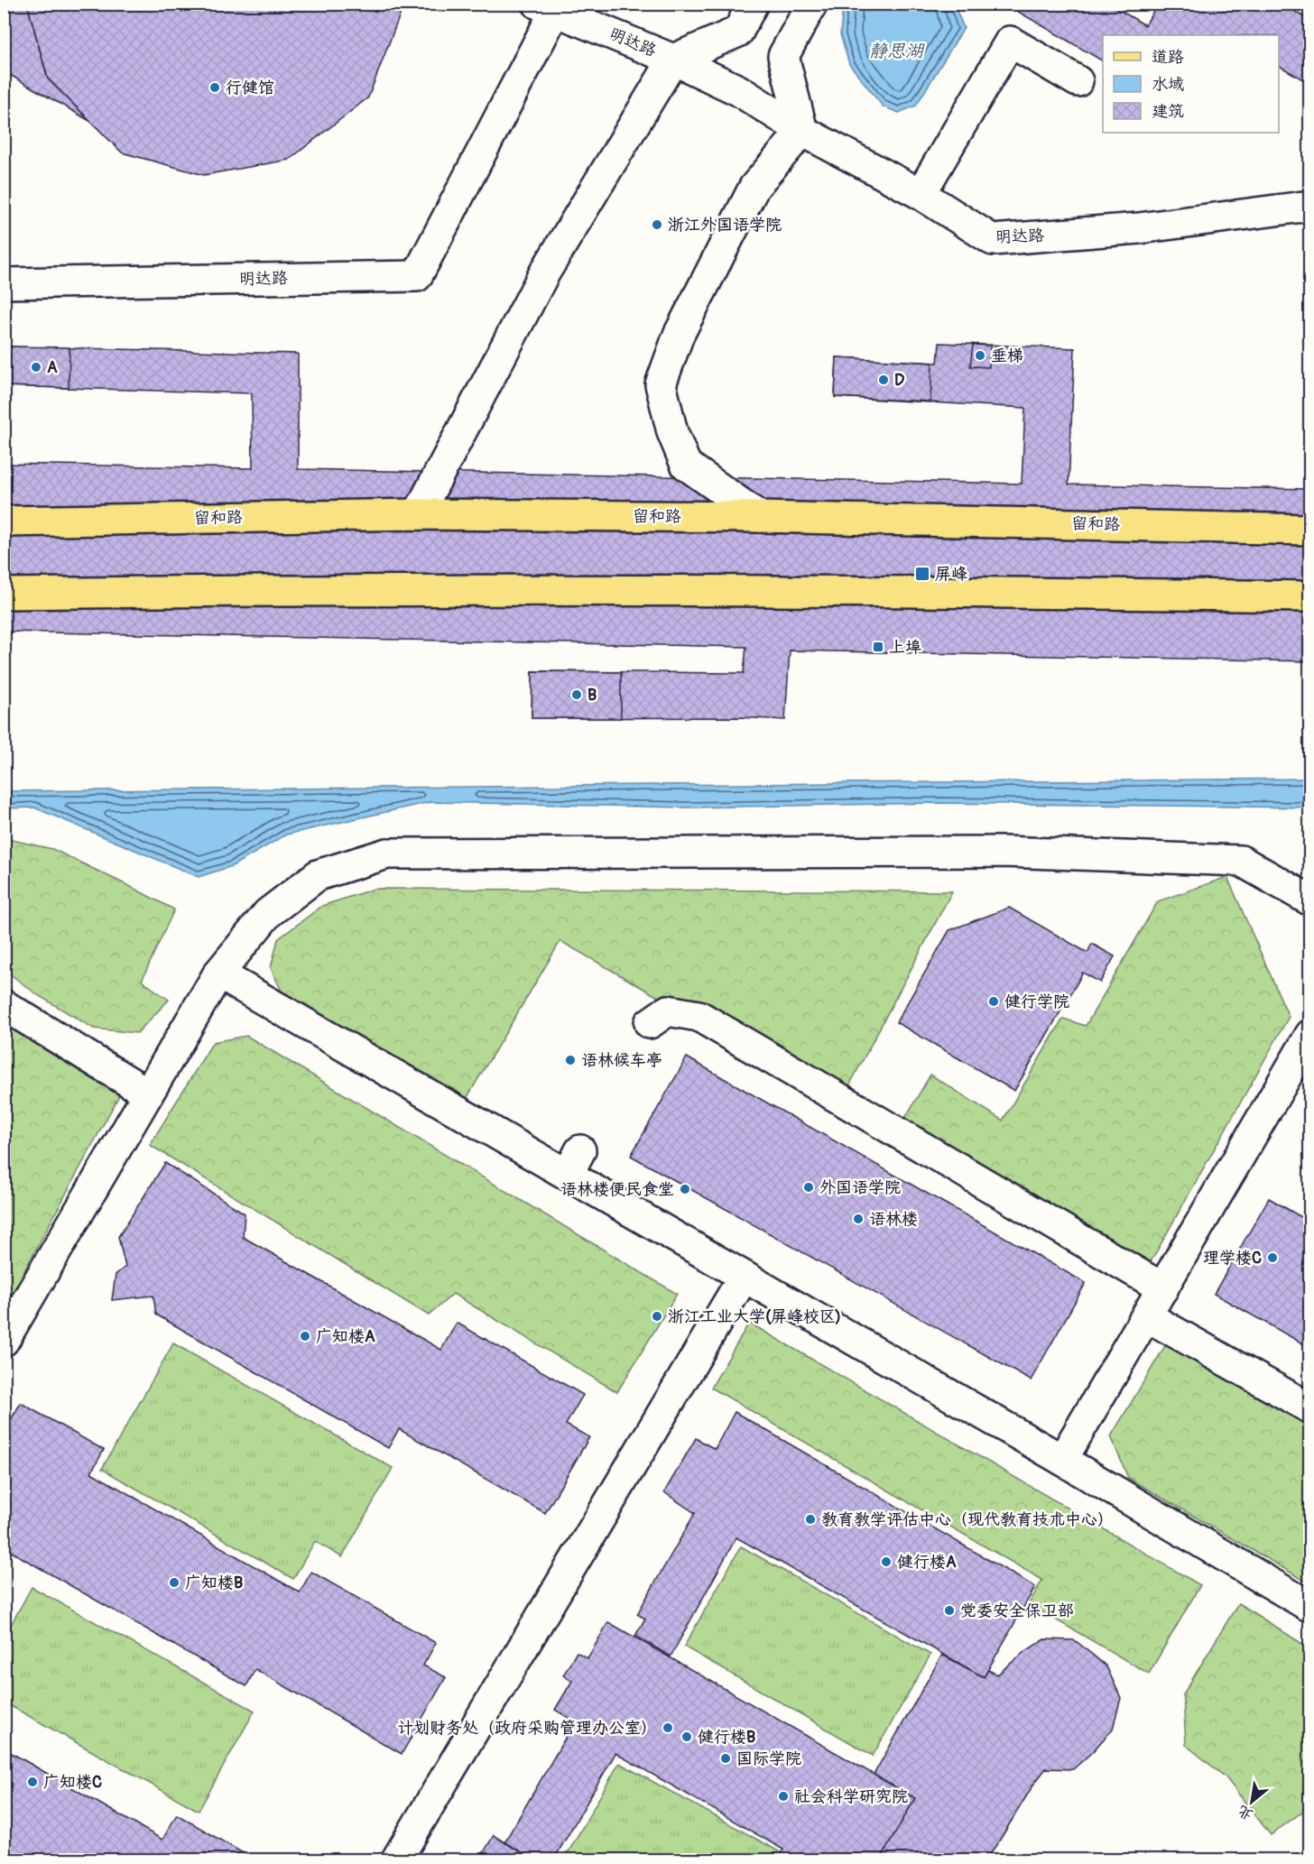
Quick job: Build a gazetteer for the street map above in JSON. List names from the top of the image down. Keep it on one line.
{"streets":{"main road":["留和路"],"street":["明达路"]},"water":["静思湖"],"places":{"other":["行健馆","浙江外国语学院","垂梯","A","D","B","健行学院","语林候车亭","外国语学院","语林楼便民食堂","语林楼","理学楼C","浙江工业大学(屏峰校区)","广知楼A","教育教学评估中心（现代教育技术中心）","健行楼A","广知楼B","党委安全保卫部","计划财务处（政府采购管理办公室）","健行楼B","国际学院","广知楼C","社会科学研究院"],"transit":["屏峰","上埠"]},"legend":["道路","水域","建筑"],"north":"bottom left"}
